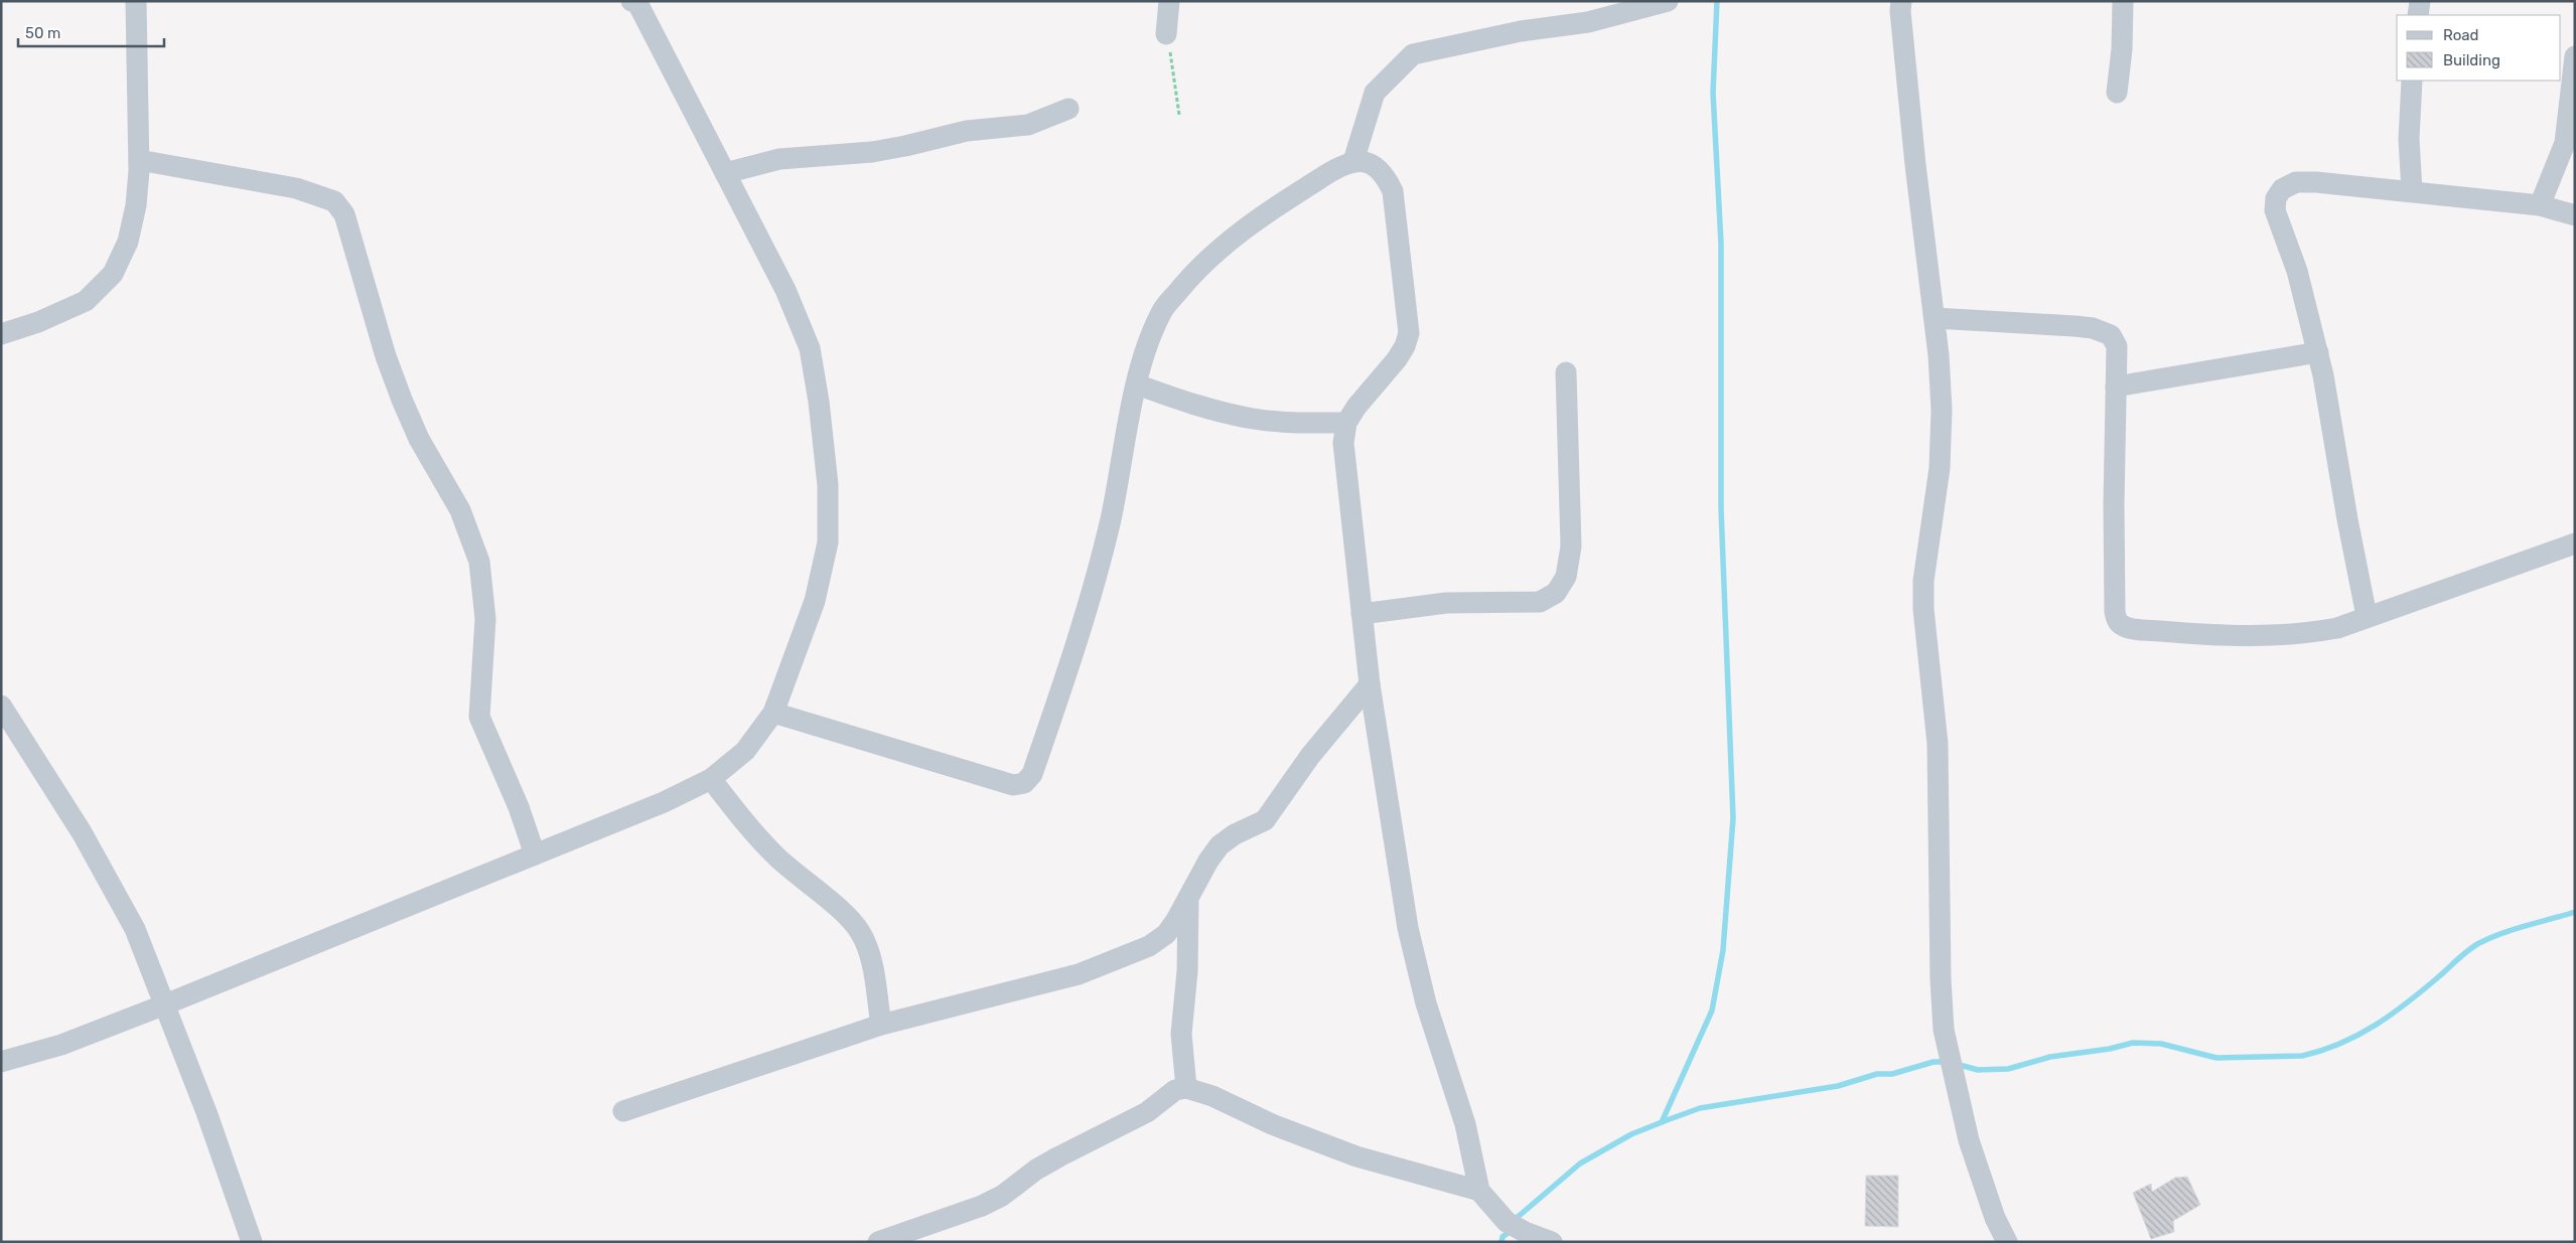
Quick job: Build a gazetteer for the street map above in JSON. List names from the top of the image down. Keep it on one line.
{"legend":["Road","Building"],"scale_bar":"50 m"}
